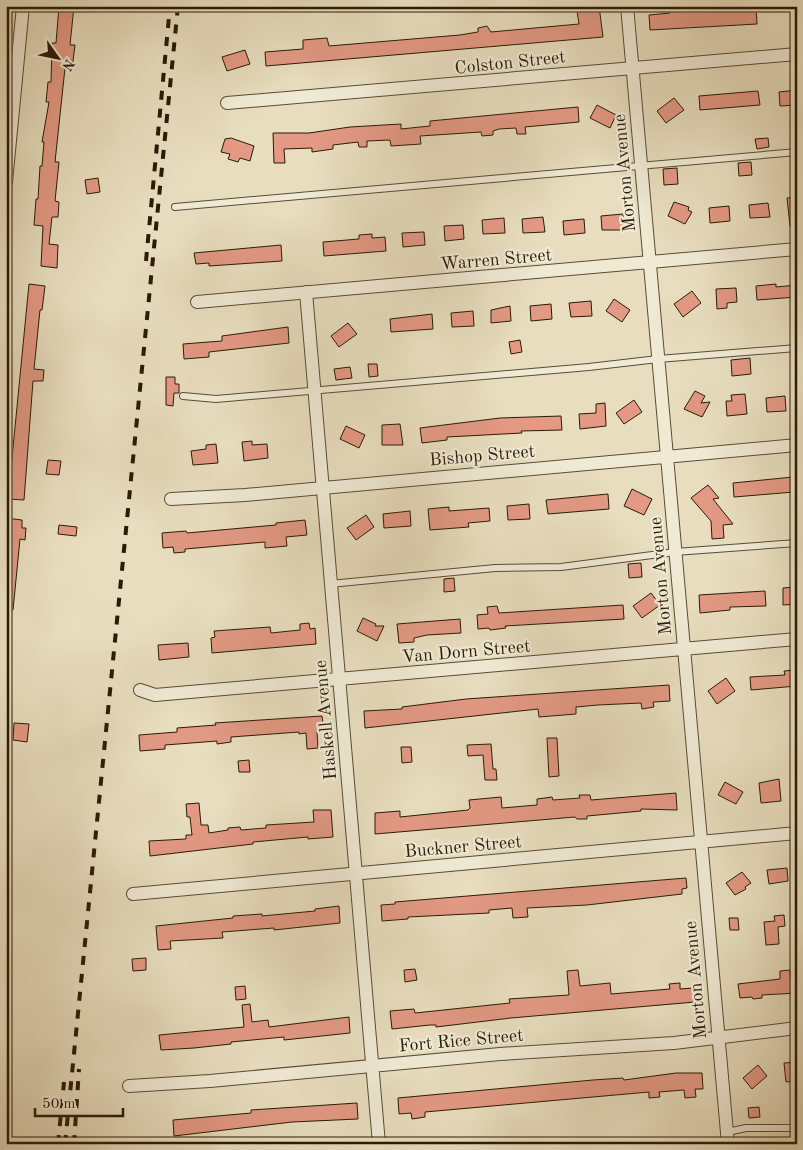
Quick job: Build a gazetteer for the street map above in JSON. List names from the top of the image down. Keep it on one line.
{"streets":{"street":["Colston Street","Morton Avenue","Warren Street","Bishop Street","Van Dorn Street","Haskell Avenue","Buckner Street","Fort Rice Street"]},"crossings":[["Colston Street","Morton Avenue"],["Morton Avenue","Warren Street"],["Morton Avenue","Bishop Street"],["Morton Avenue","Van Dorn Street"],["Morton Avenue","Buckner Street"],["Morton Avenue","Fort Rice Street"],["Warren Street","Haskell Avenue"],["Bishop Street","Haskell Avenue"],["Van Dorn Street","Haskell Avenue"],["Haskell Avenue","Buckner Street"],["Haskell Avenue","Fort Rice Street"]],"scale_bar":"50 m","north":"bottom right"}
